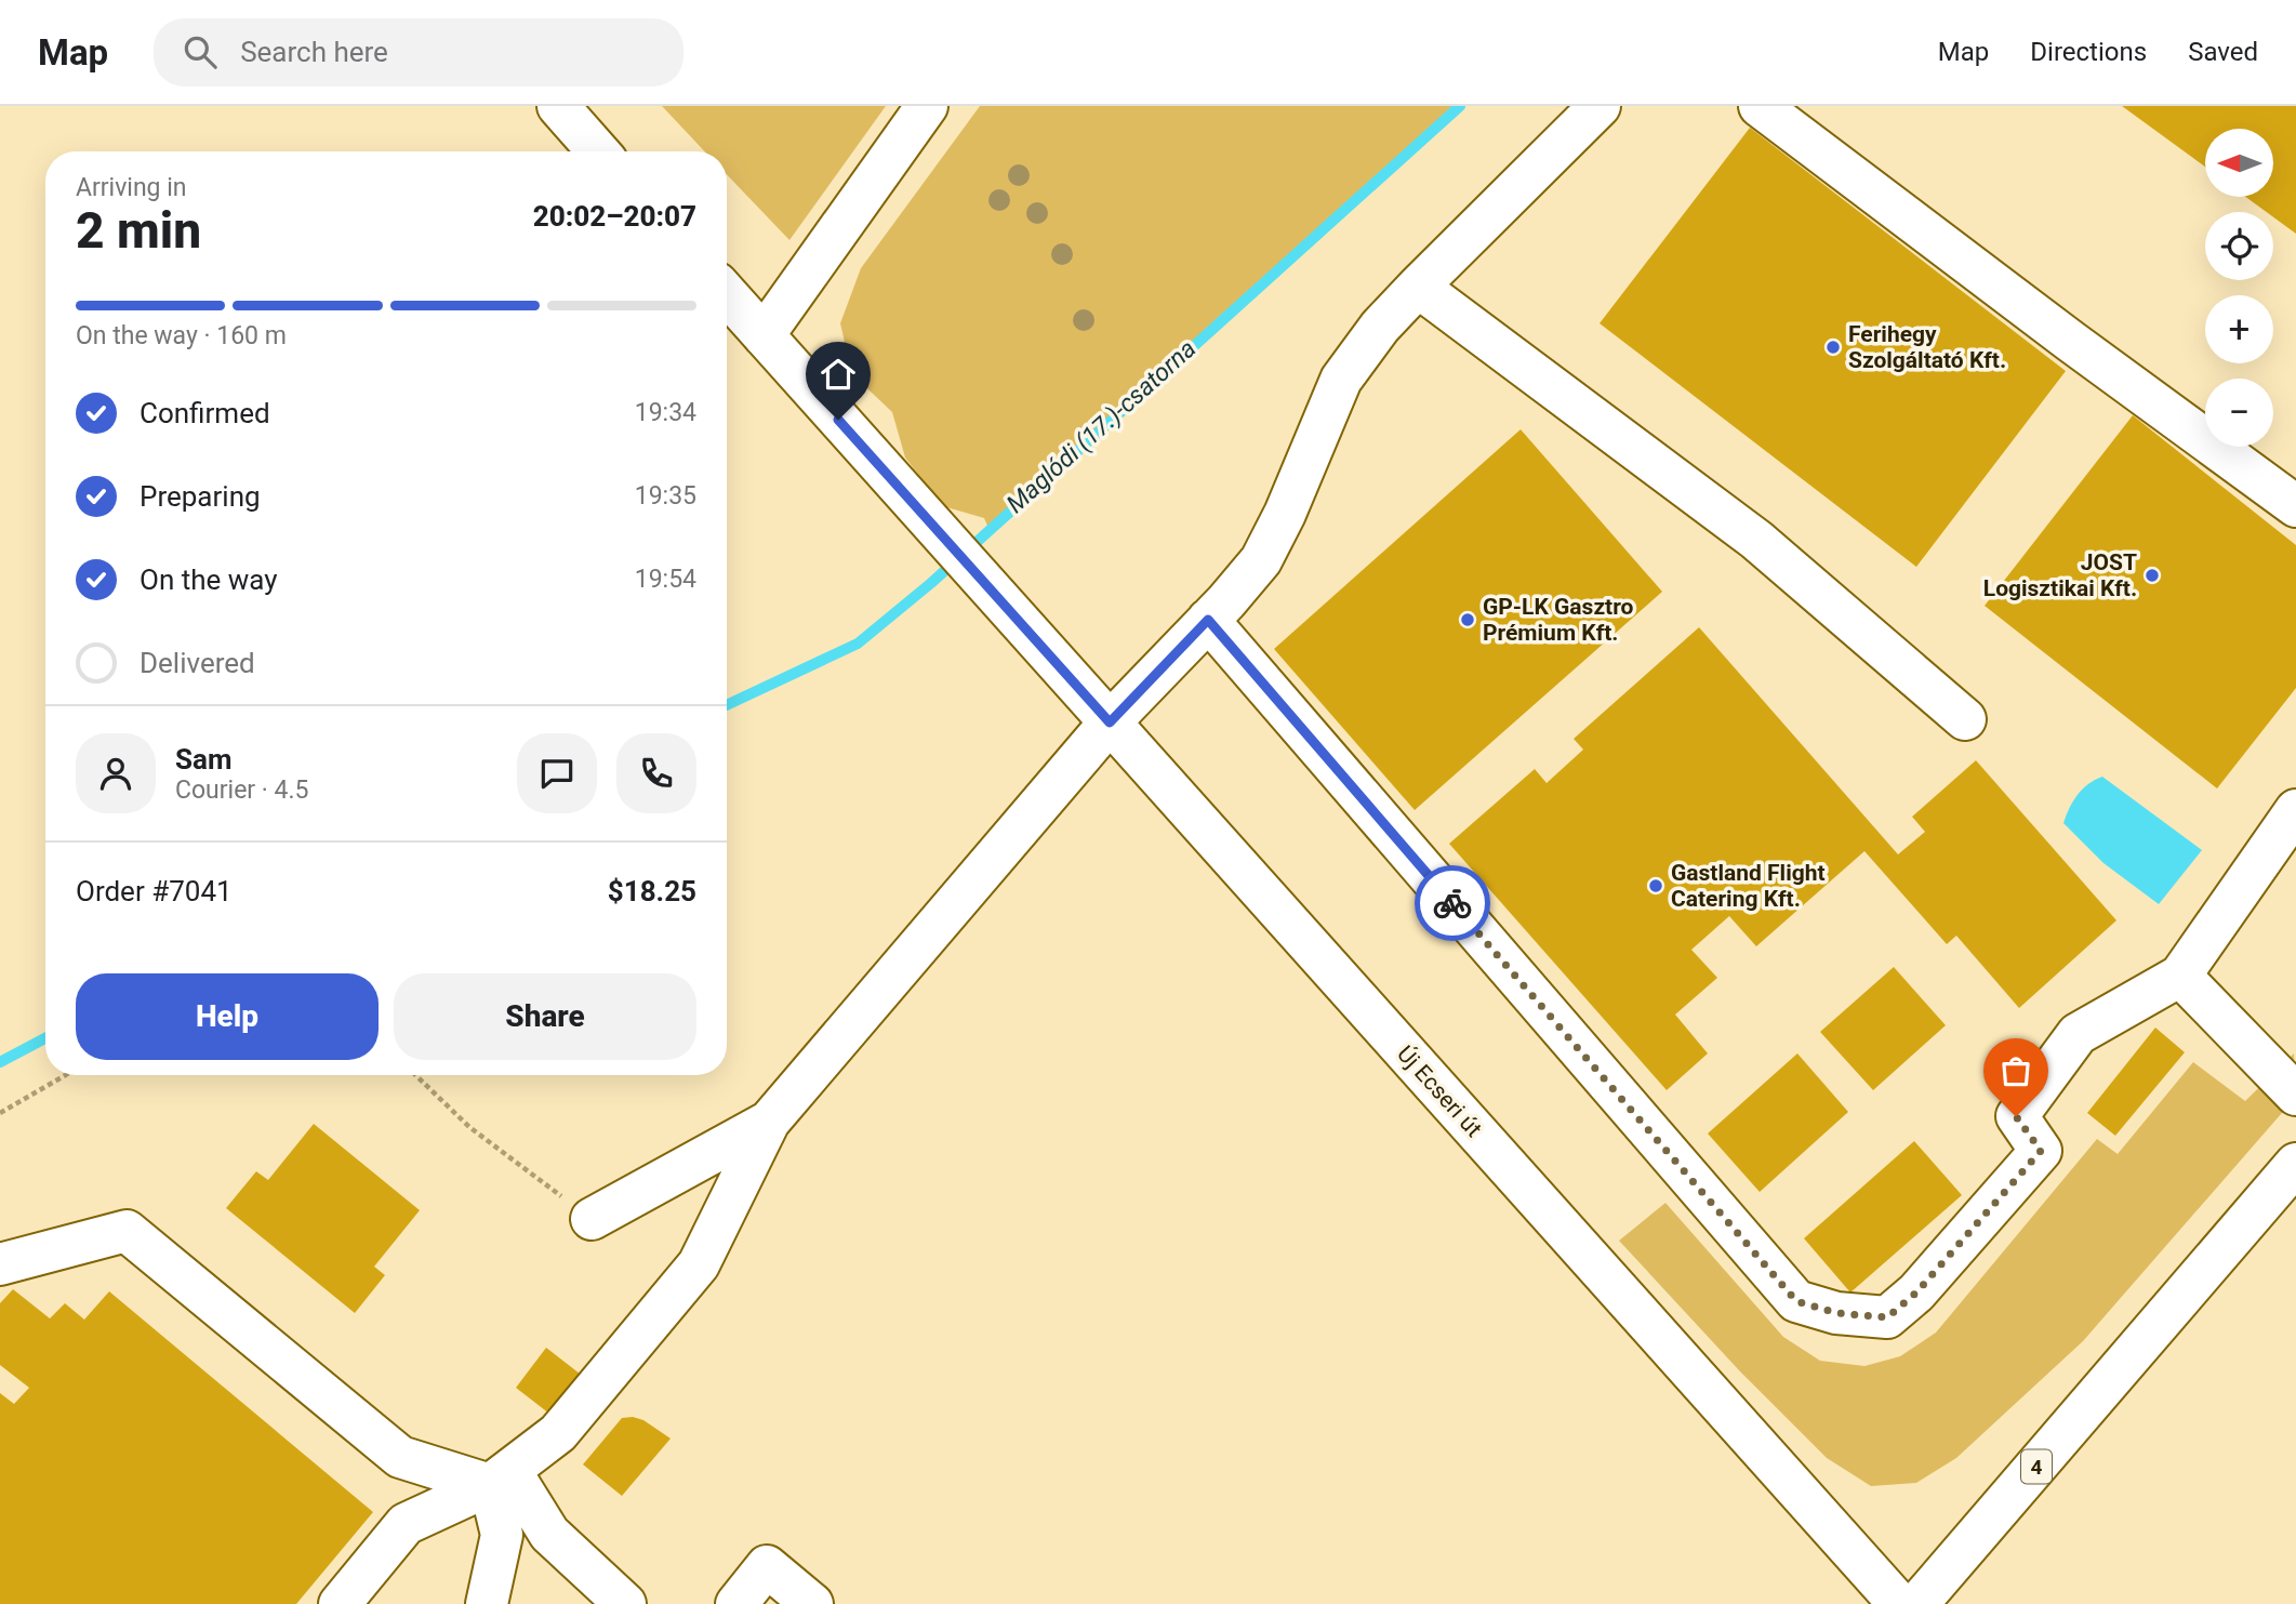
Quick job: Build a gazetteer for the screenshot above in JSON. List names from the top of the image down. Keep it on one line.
{"streets":{"main road":["Új Ecseri út","4"]},"water":["Maglódi (17.)-csatorna"],"places":["Ferihegy Szolgáltató Kft.","JOST Logisztikai Kft.","GP-LK Gasztro Prémium Kft.","Gastland Flight Catering Kft."],"north":"left","page":{"header":"Map","search":"Search here","nav":["Map","Directions","Saved"],"map_buttons":["+","−"],"heading":["2 min","Arriving in","20:02–20:07"],"panel":["Sam","Courier · 4.5","Order #7041","$18.25"],"bar":"On the way · 160 m","list":[["Confirmed","19:34"],["Preparing","19:35"],["On the way","19:54"],"Delivered"],"buttons":["Help","Share"]}}
